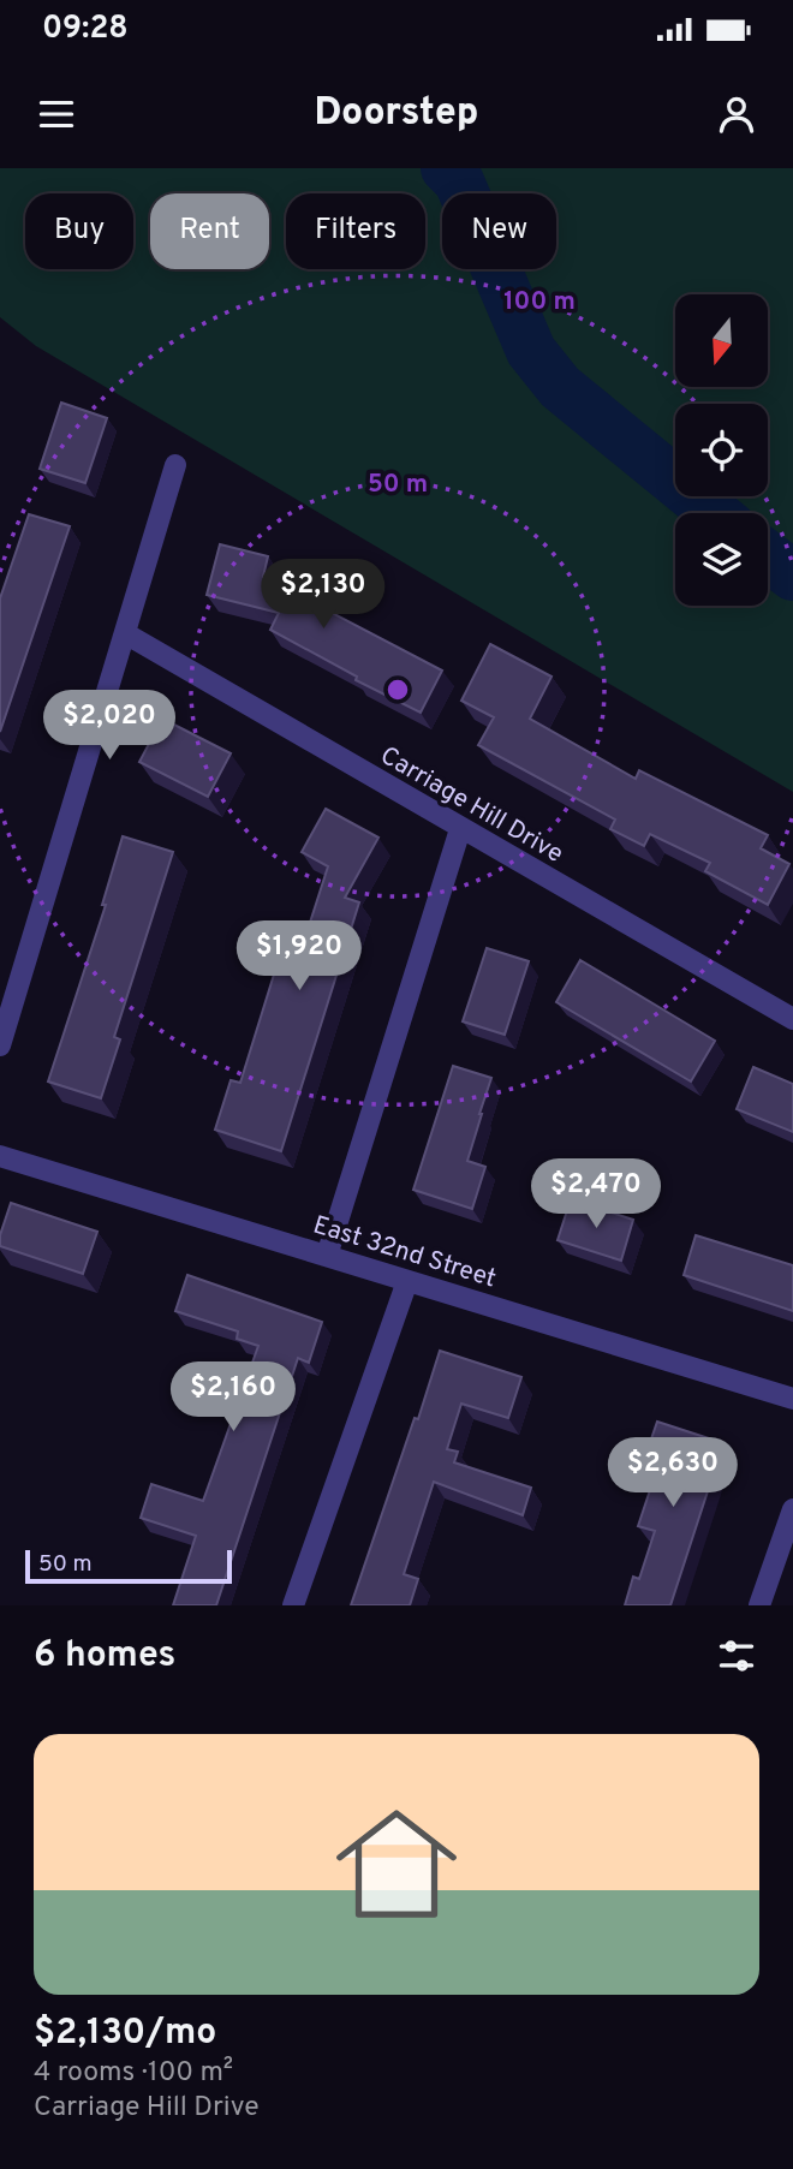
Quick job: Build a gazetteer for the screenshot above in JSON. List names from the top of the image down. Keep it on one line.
{"streets":{"street":["Carriage Hill Drive","East 32nd Street"]},"scale_bar":"50 m","north":"bottom","page":{"status":"09:28","header":"Doorstep","chip":["Buy","Rent","Filters","New"],"price":["$2,130","$2,020","$1,920","$2,470","$2,160","$2,630"],"scale":"50 m","heading":"6 homes","list":[{"name":"$2,130/mo","note":"4 rooms · 100 m² · Carriage Hill Drive"}]},"rings":["100 m","50 m"]}
